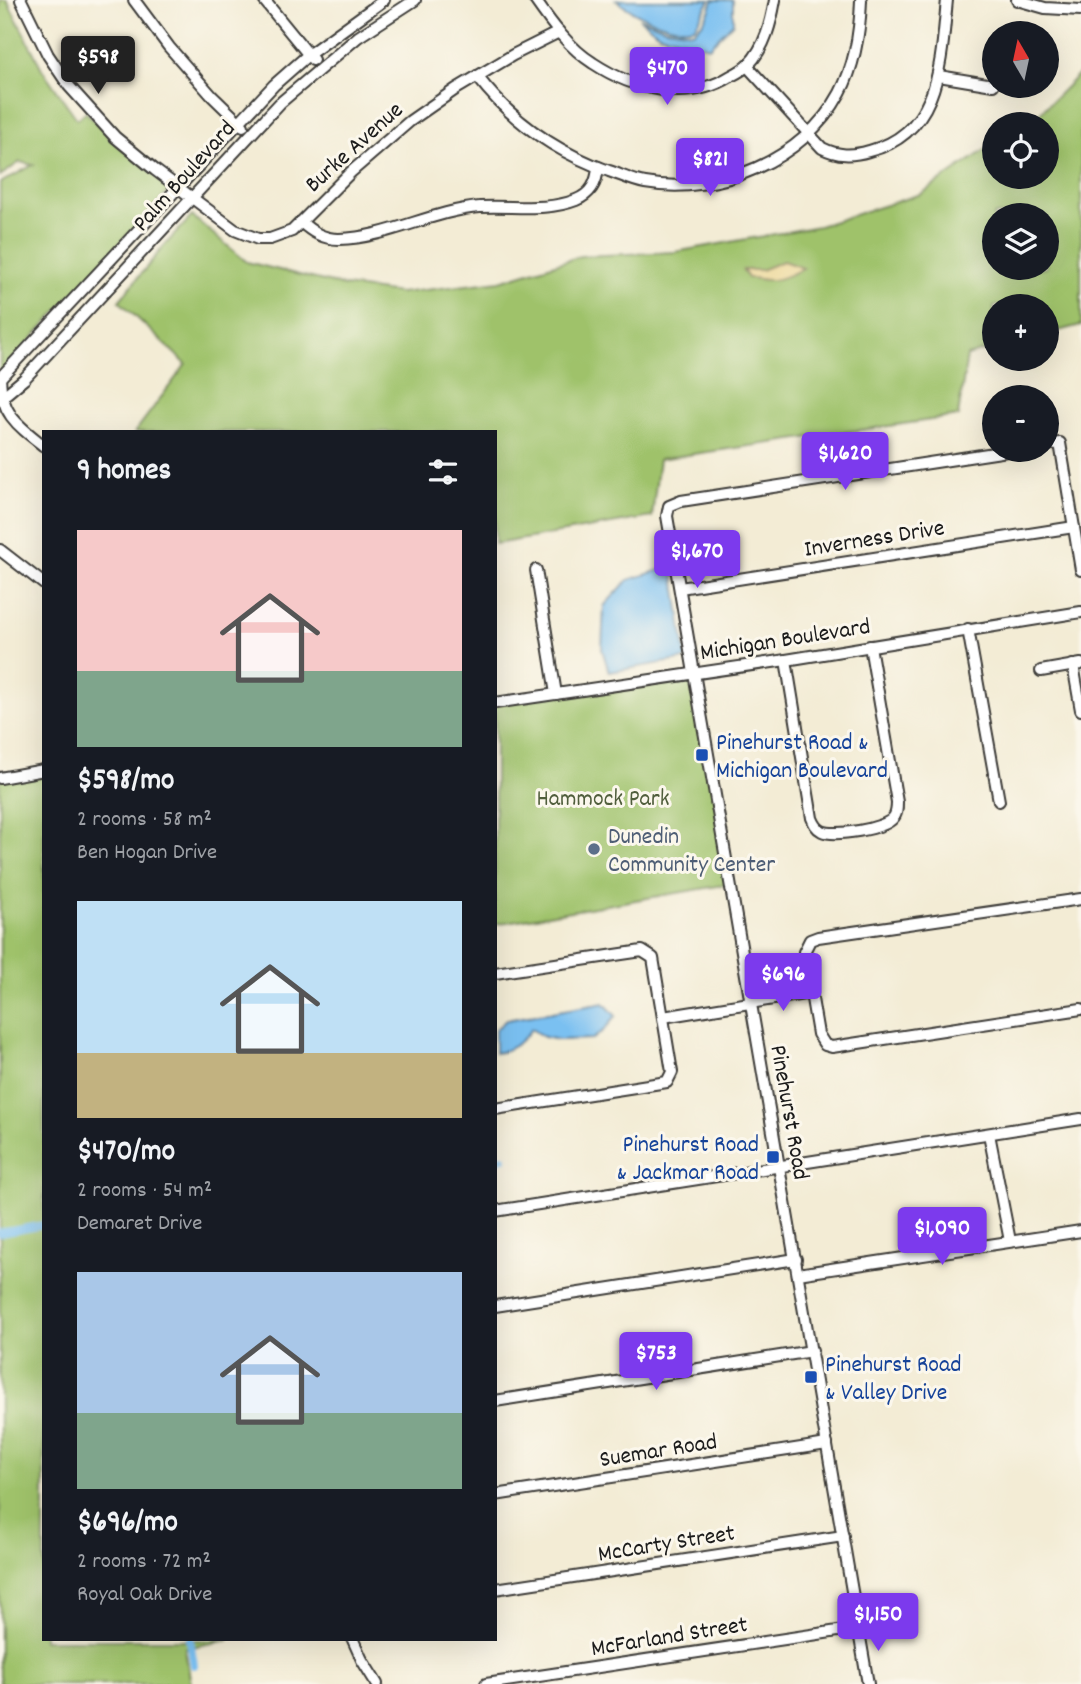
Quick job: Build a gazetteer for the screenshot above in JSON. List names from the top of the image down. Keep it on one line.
{"streets":{"street":["Burke Avenue","Palm Boulevard","Inverness Drive","Michigan Boulevard","Pinehurst Road","Suemar Road","McCarty Street","McFarland Street"]},"crossings":[["Burke Avenue","Palm Boulevard"],["Inverness Drive","Pinehurst Road"],["Michigan Boulevard","Pinehurst Road"],["Pinehurst Road","Suemar Road"],["Pinehurst Road","McCarty Street"],["Pinehurst Road","McFarland Street"]],"parks":["Hammock Park"],"places":{"transit":["Pinehurst Road & Michigan Boulevard","Pinehurst Road & Jackmar Road","Pinehurst Road & Valley Drive"],"other":["Dunedin Community Center"]},"north":"top","page":{"map_buttons":["+","−"],"price":["$598","$470","$821","$1,620","$1,670","$696","$1,090","$753","$1,150"],"heading":"9 homes","list":[{"name":"$598/mo","note":"2 rooms · 58 m² · Ben Hogan Drive"},{"name":"$470/mo","note":"2 rooms · 54 m² · Demaret Drive"},{"name":"$696/mo","note":"2 rooms · 72 m² · Royal Oak Drive"}]}}
